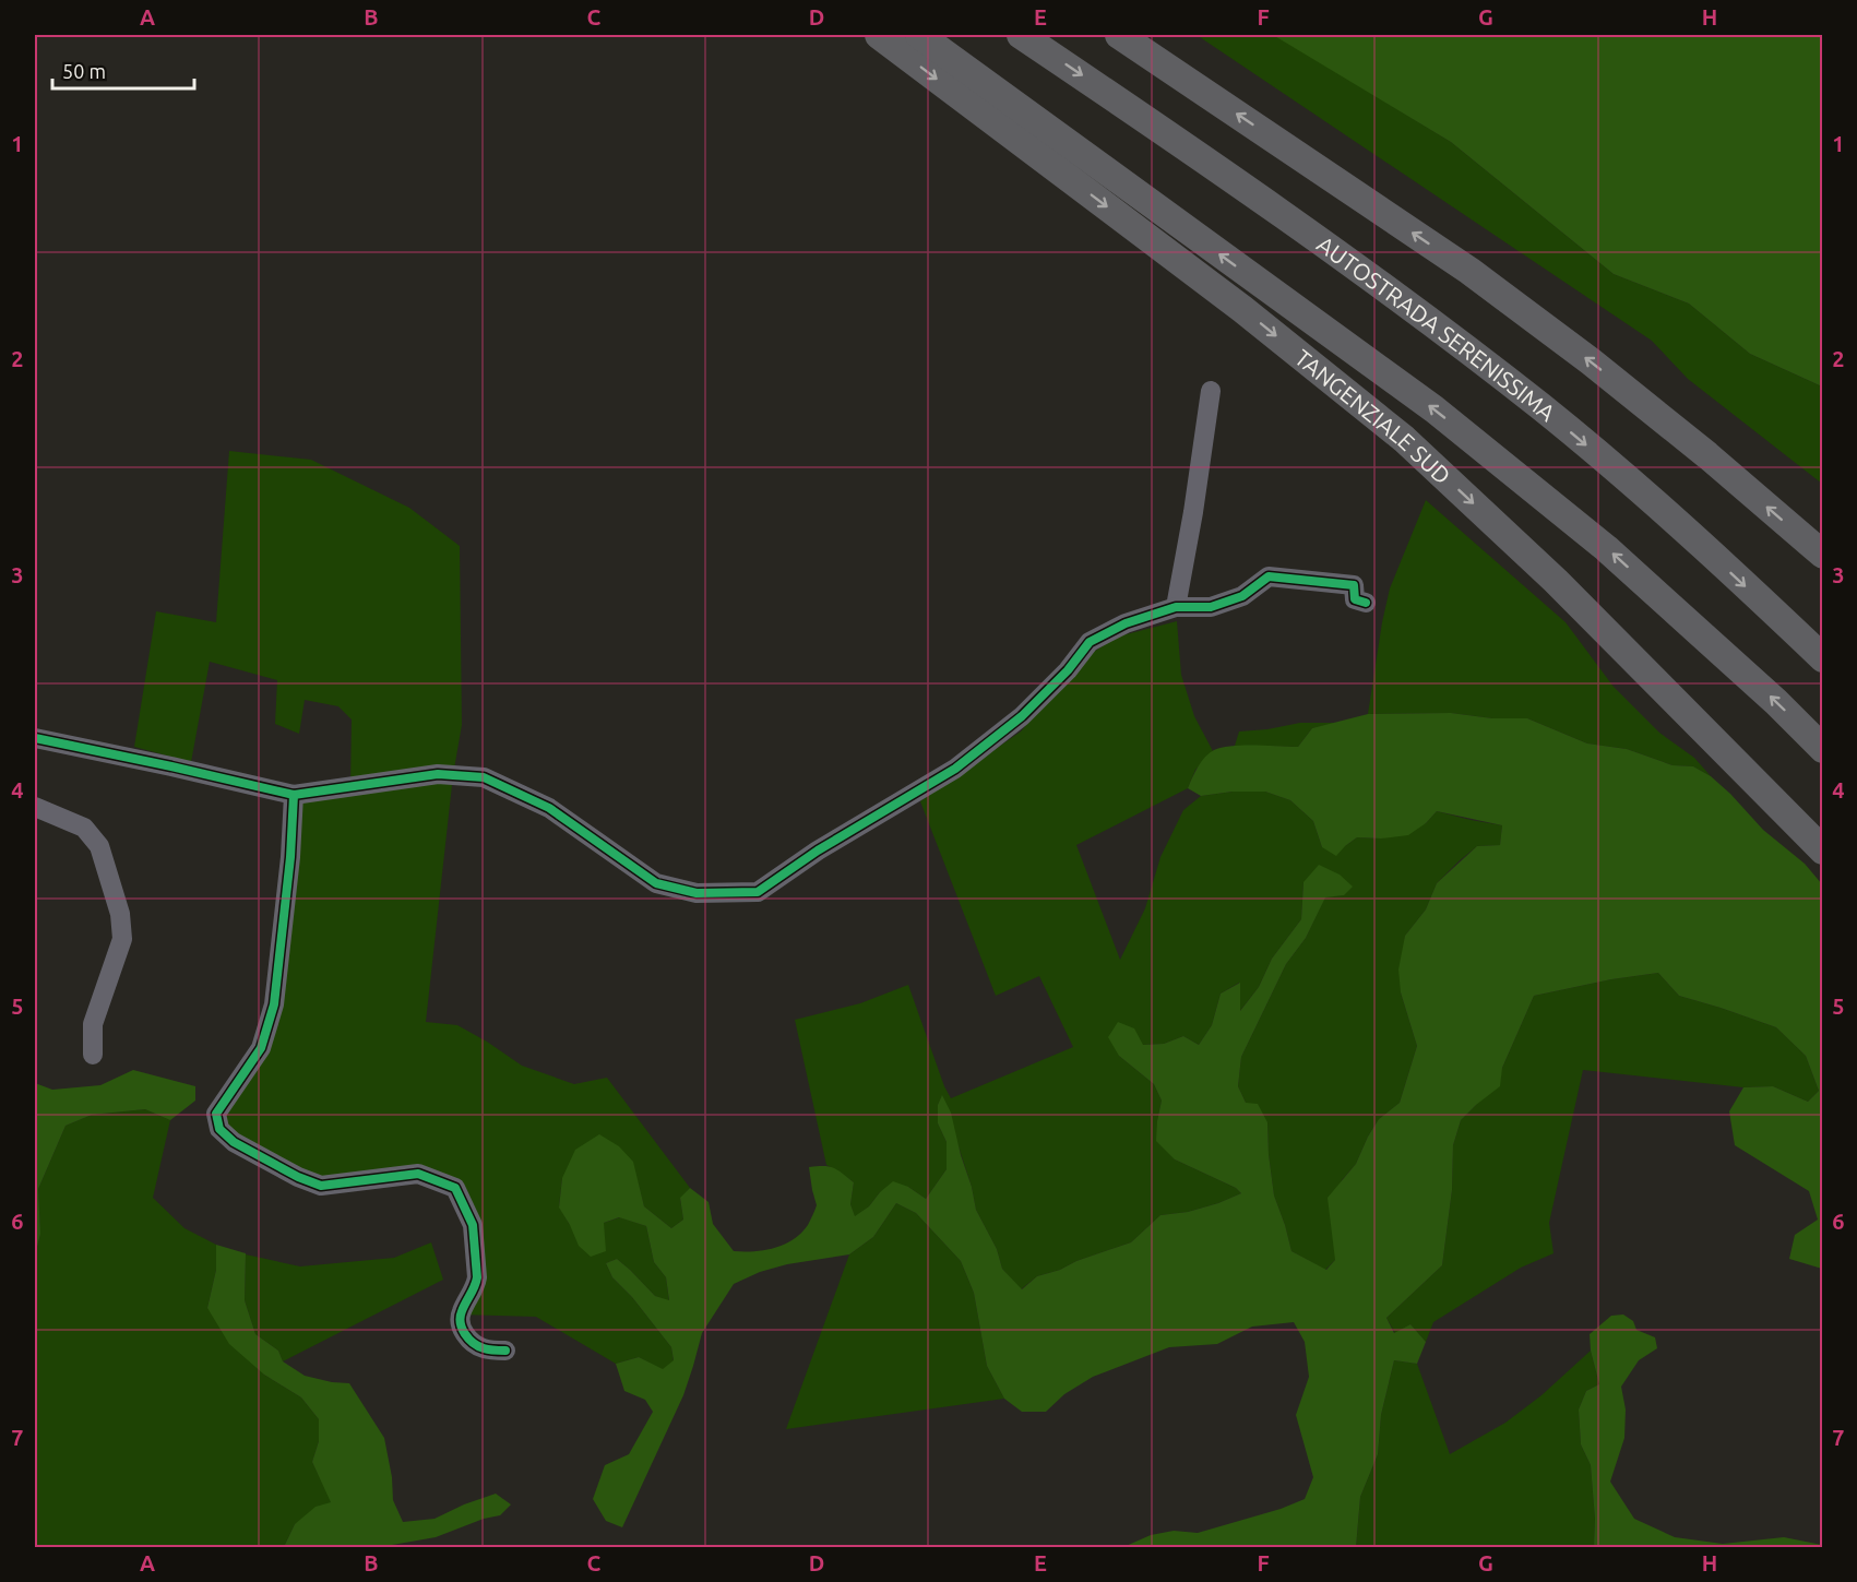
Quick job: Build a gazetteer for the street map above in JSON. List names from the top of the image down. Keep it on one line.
{"streets":{"highway":["AUTOSTRADA SERENISSIMA","TANGENZIALE SUD"]},"scale_bar":"50 m","grid":{"columns":["A","B","C","D","E","F","G","H"],"rows":["1","2","3","4","5","6","7"]}}
